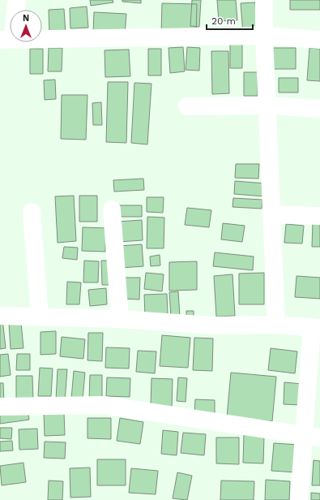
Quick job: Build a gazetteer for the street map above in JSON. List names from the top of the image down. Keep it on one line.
{"scale_bar":"20 m","north":"top"}
